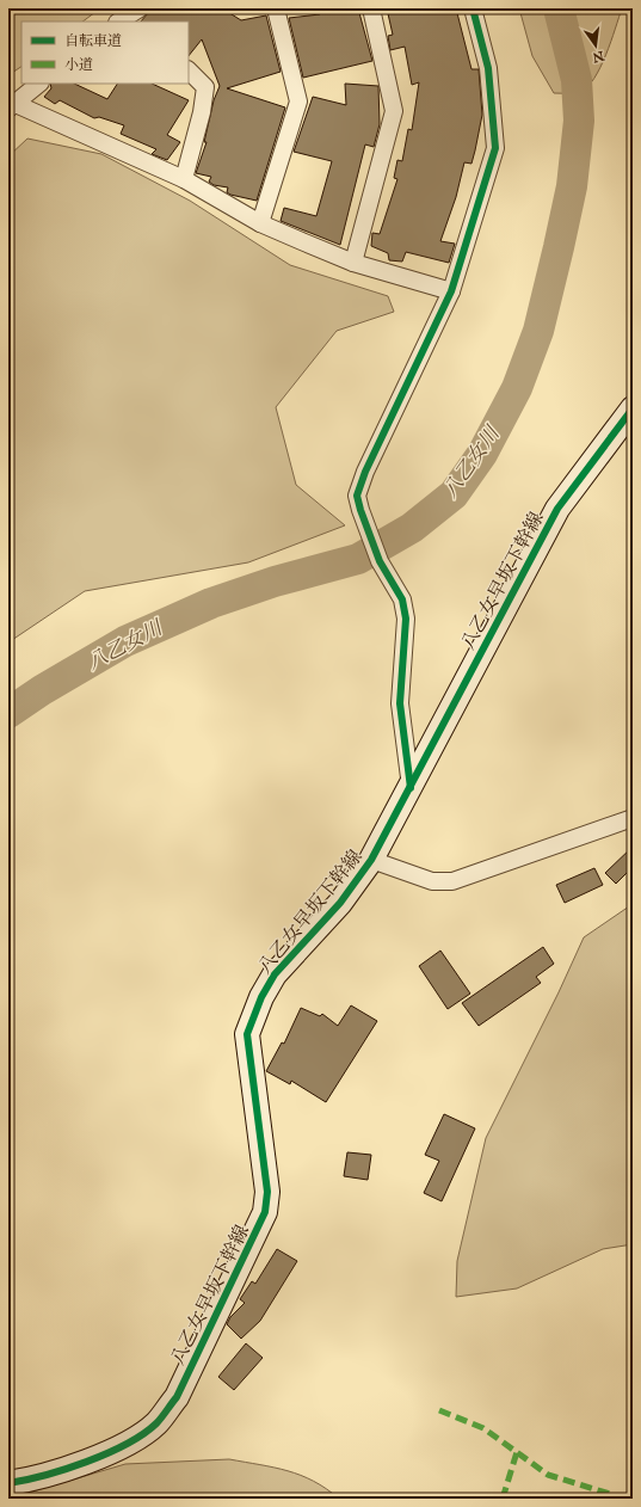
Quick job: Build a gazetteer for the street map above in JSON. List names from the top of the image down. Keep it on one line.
{"streets":{"street":["八乙女早坂下幹線"]},"water":["八乙女川"],"legend":["自転車道","小道"],"north":"bottom"}
